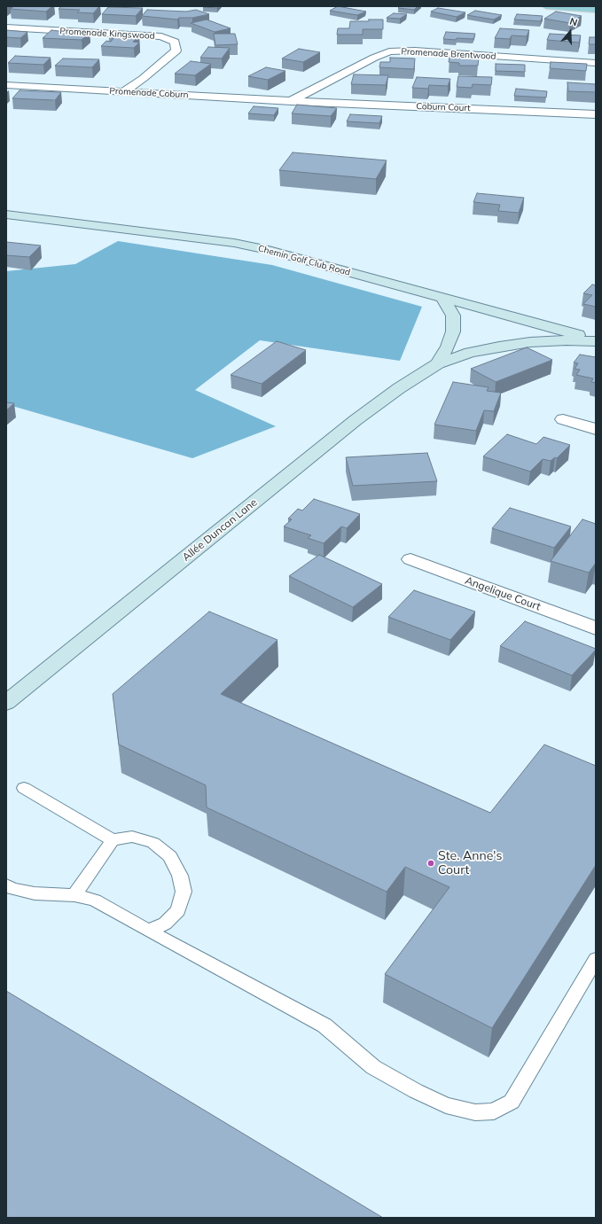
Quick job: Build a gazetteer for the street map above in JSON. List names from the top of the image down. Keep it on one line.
{"streets":{"street":["Promenade Kingswood","Promenade Brentwood","Promenade Coburn","Coburn Court","Chemin Golf Club Road","Allée Duncan Lane","Angelique Court"]},"crossings":[["Promenade Kingswood","Promenade Coburn"],["Promenade Brentwood","Promenade Coburn"],["Promenade Brentwood","Coburn Court"],["Promenade Coburn","Coburn Court"]],"places":["Ste. Anne's Court"],"north":"top"}
